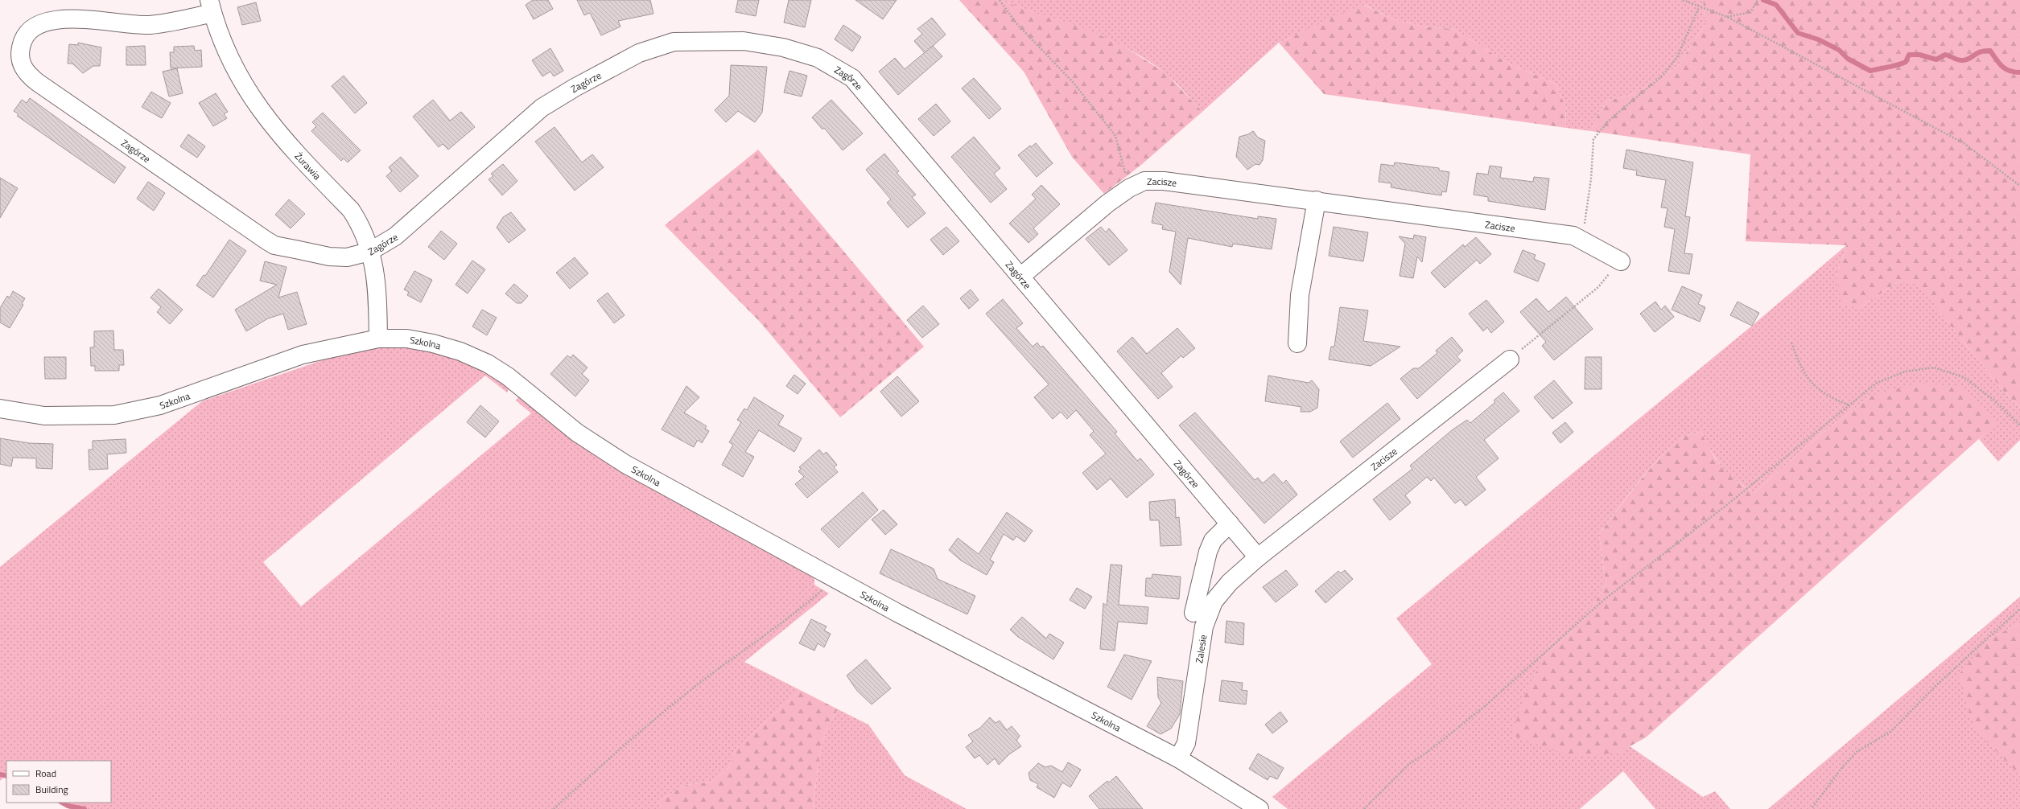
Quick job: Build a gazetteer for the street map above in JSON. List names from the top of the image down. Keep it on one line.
{"streets":{"street":["Zagórze","Żurawia","Zacisze","Szkolna","Zalesie"]},"crossings":[["Zagórze","Żurawia"],["Zagórze","Zacisze"],["Zagórze","Zalesie"],["Żurawia","Szkolna"],["Zacisze","Zalesie"],["Szkolna","Zalesie"]],"legend":["Road","Building"]}
